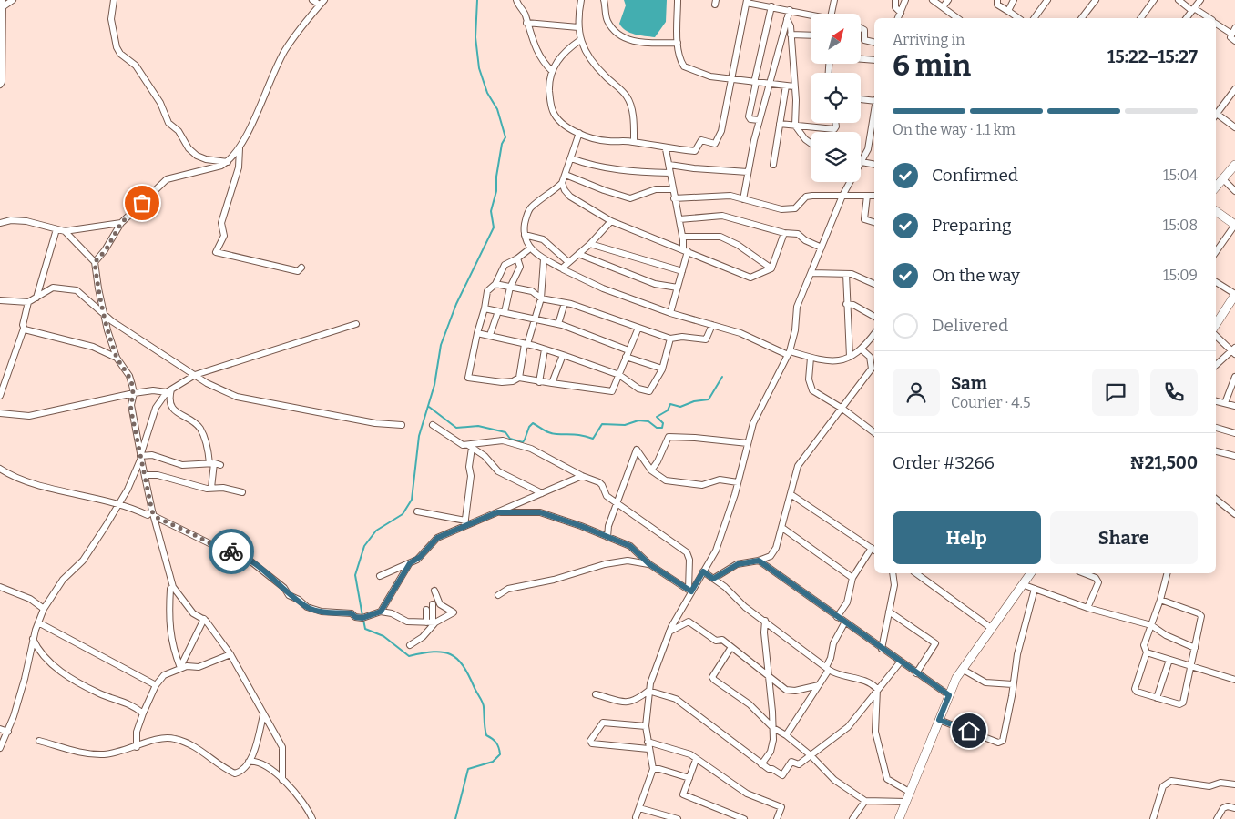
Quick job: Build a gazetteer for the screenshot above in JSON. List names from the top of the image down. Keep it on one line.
{"north":"top right","page":{"heading":["6 min","Arriving in","15:22–15:27"],"panel":["Sam","Courier · 4.5","Order #3266","₦21,500"],"bar":"On the way · 1.1 km","list":[["Confirmed","15:04"],["Preparing","15:08"],["On the way","15:09"],"Delivered"],"buttons":["Help","Share"]}}
